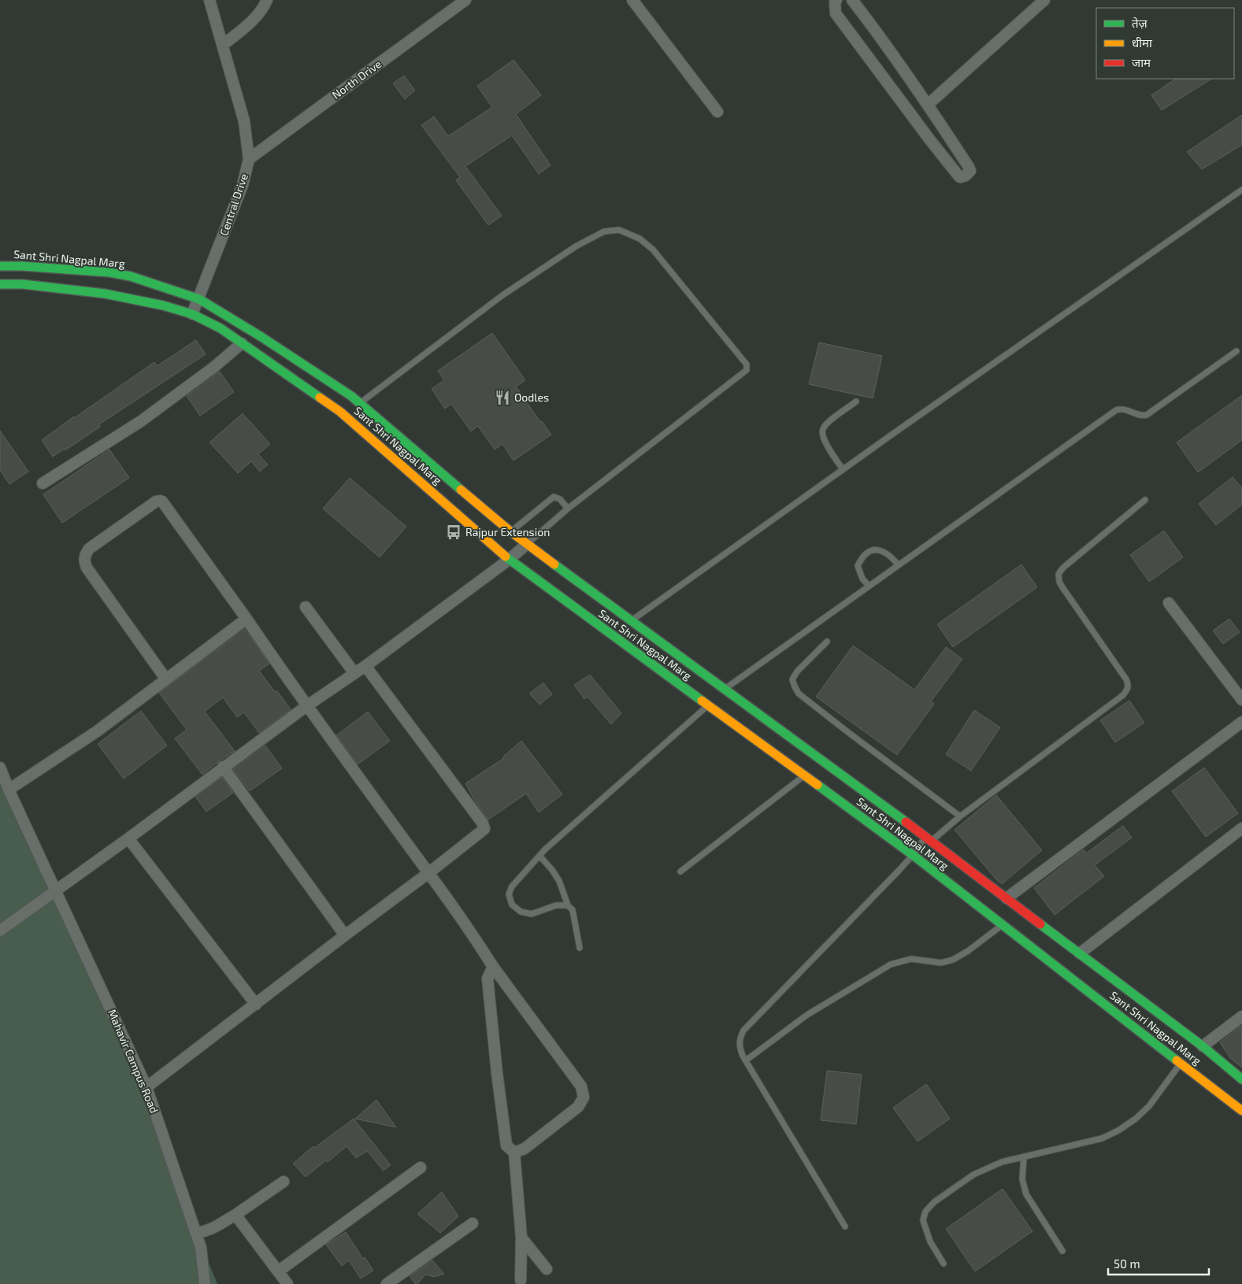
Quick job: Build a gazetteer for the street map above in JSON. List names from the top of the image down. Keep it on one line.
{"streets":{"main road":["Sant Shri Nagpal Marg"],"street":["North Drive","Central Drive","Mahavir Campus Road"]},"crossings":[["North Drive","Central Drive"],["Central Drive","Sant Shri Nagpal Marg"]],"places":{"restaurant":["Oodles"],"bus stop":["Rajpur Extension"]},"legend":["तेज़","धीमा","जाम"],"scale_bar":"50 m"}
